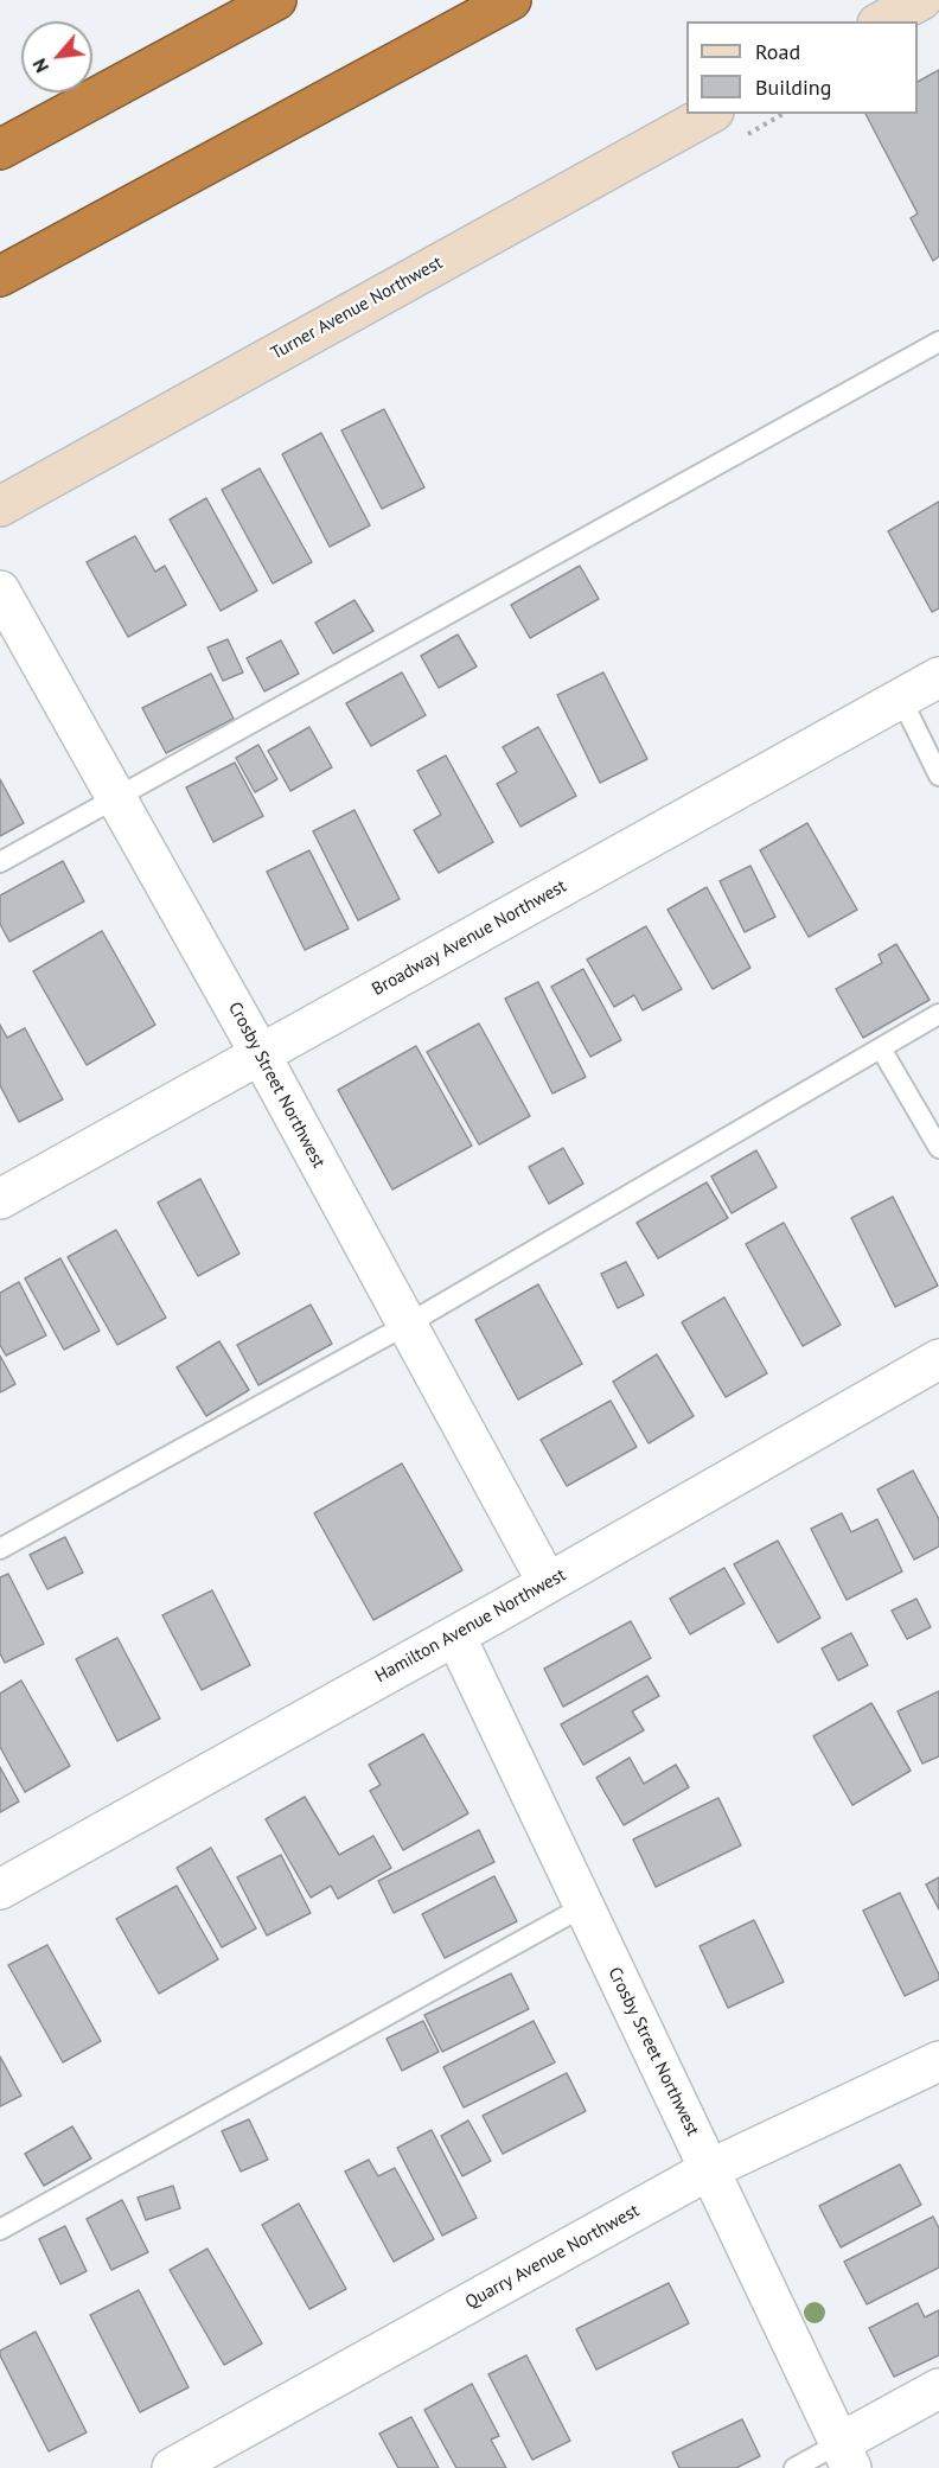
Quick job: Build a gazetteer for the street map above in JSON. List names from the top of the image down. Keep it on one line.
{"streets":{"main road":["Turner Avenue Northwest"],"street":["Broadway Avenue Northwest","Crosby Street Northwest","Hamilton Avenue Northwest","Quarry Avenue Northwest"]},"crossings":[["Broadway Avenue Northwest","Crosby Street Northwest"],["Crosby Street Northwest","Hamilton Avenue Northwest"],["Crosby Street Northwest","Quarry Avenue Northwest"]],"legend":["Road","Building"],"north":"bottom left"}
